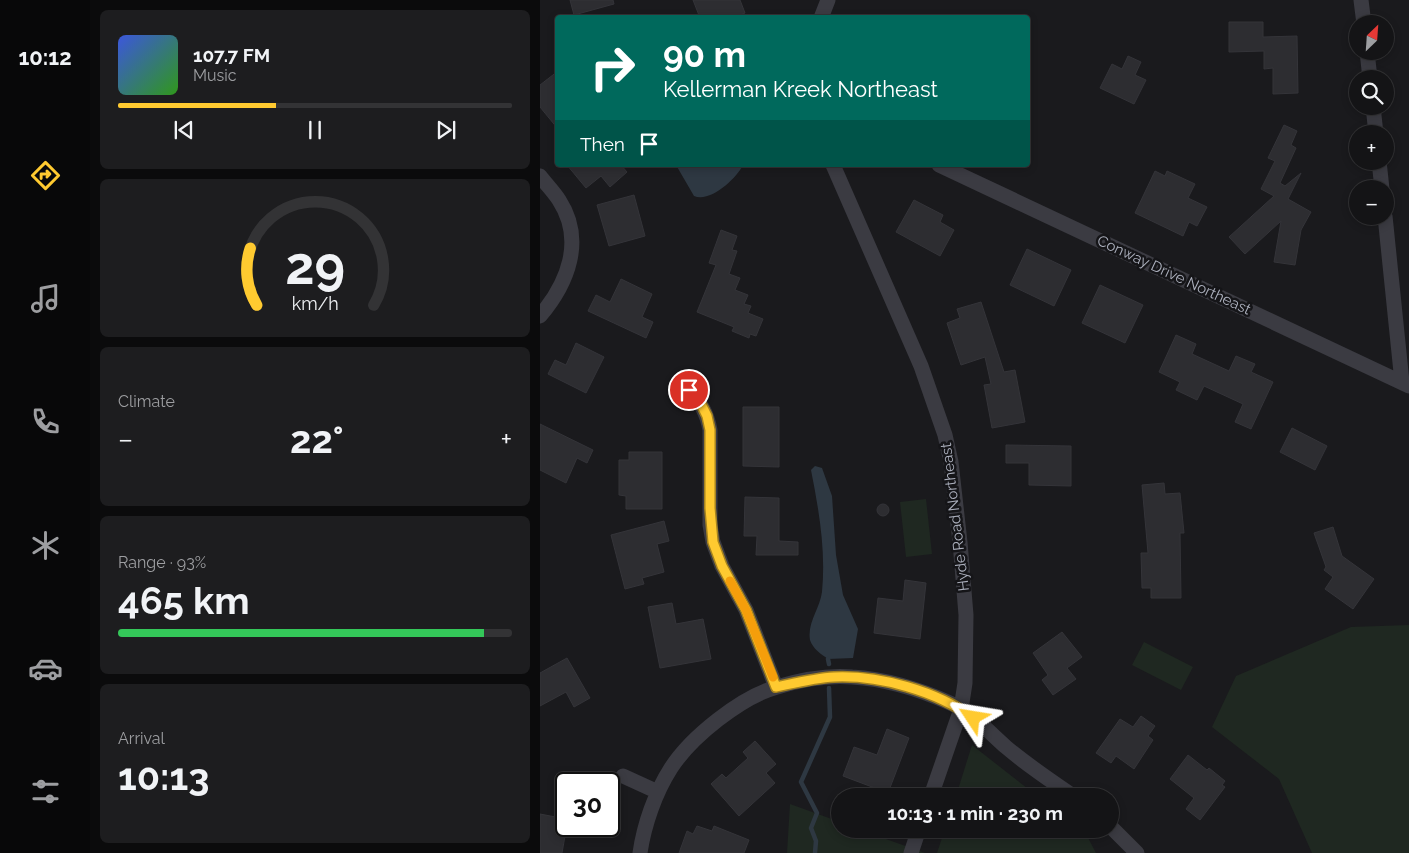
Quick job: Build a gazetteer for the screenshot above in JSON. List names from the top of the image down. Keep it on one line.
{"streets":{"street":["Conway Drive Northeast","Hyde Road Northeast"]},"north":"top right","page":{"tabs":"10:12","map_buttons":["+","−"],"turn":["90 m","Kellerman Kreek Northeast"],"song":["107.7 FM","Music"],"then":"Then","tile":["Climate",["Range · 93%","465 km"],["Arrival","10:13"]],"heat":["−","22°","+"],"limit":"30","trip":"10:13 · 1 min · 230 m","gauge":["29","km/h"]}}
